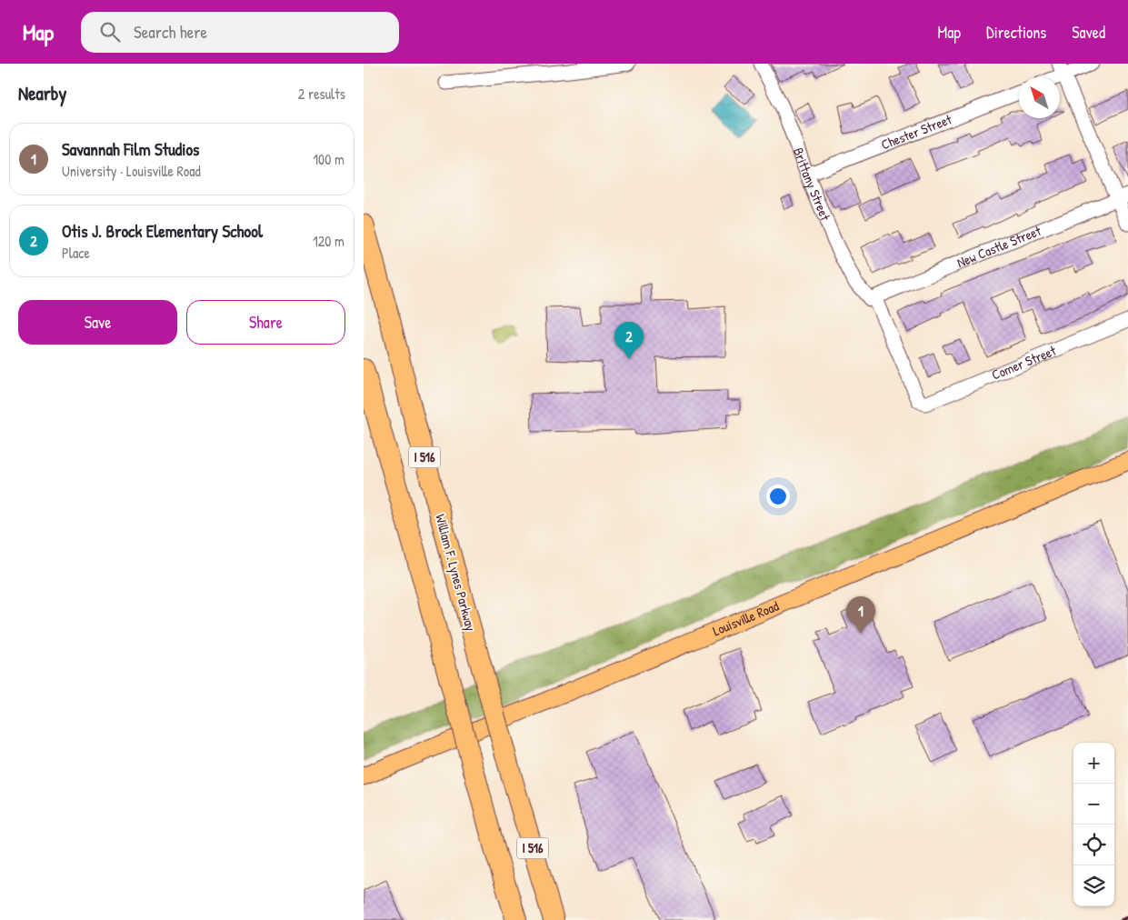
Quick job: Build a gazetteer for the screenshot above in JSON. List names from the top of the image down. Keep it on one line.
{"streets":{"highway":["I 516","William F. Lynes Parkway"],"main road":["Louisville Road"],"street":["Chester Street","Brittany Street","New Castle Street","Comer Street"]},"crossings":[["Chester Street","Brittany Street"],["Brittany Street","New Castle Street"],["Brittany Street","Comer Street"]],"north":"top left","page":{"header":"Map","search":"Search here","nav":["Map","Directions","Saved"],"heading":["Nearby","2 results"],"list":[{"mark":"1","name":"Savannah Film Studios","note":"University · Louisville Road","value":"100 m"},{"mark":"2","name":"Otis J. Brock Elementary School","note":"Place","value":"120 m"}],"buttons":["Save","Share"],"pins":["2","1"],"map_buttons":["+","−"]}}
